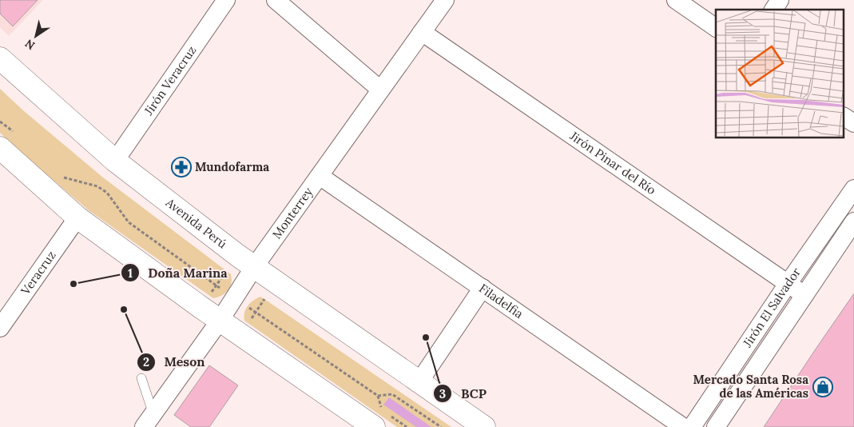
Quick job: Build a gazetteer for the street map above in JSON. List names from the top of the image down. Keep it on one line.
{"streets":{"main road":["Avenida Perú"],"street":["Jirón Veracruz","Jirón Pinar del Río","Monterrey","Veracruz","Filadelfia","Jirón El Salvador"]},"crossings":[["Jirón Veracruz","Avenida Perú"],["Jirón Pinar del Río","Monterrey"],["Jirón Pinar del Río","Jirón El Salvador"],["Monterrey","Avenida Perú"],["Monterrey","Filadelfia"]],"places":{"pharmacy":["Mundofarma"],"other":["Doña Marina","Meson","BCP"],"shop":["Mercado Santa Rosa de las Américas"]},"north":"bottom left"}
